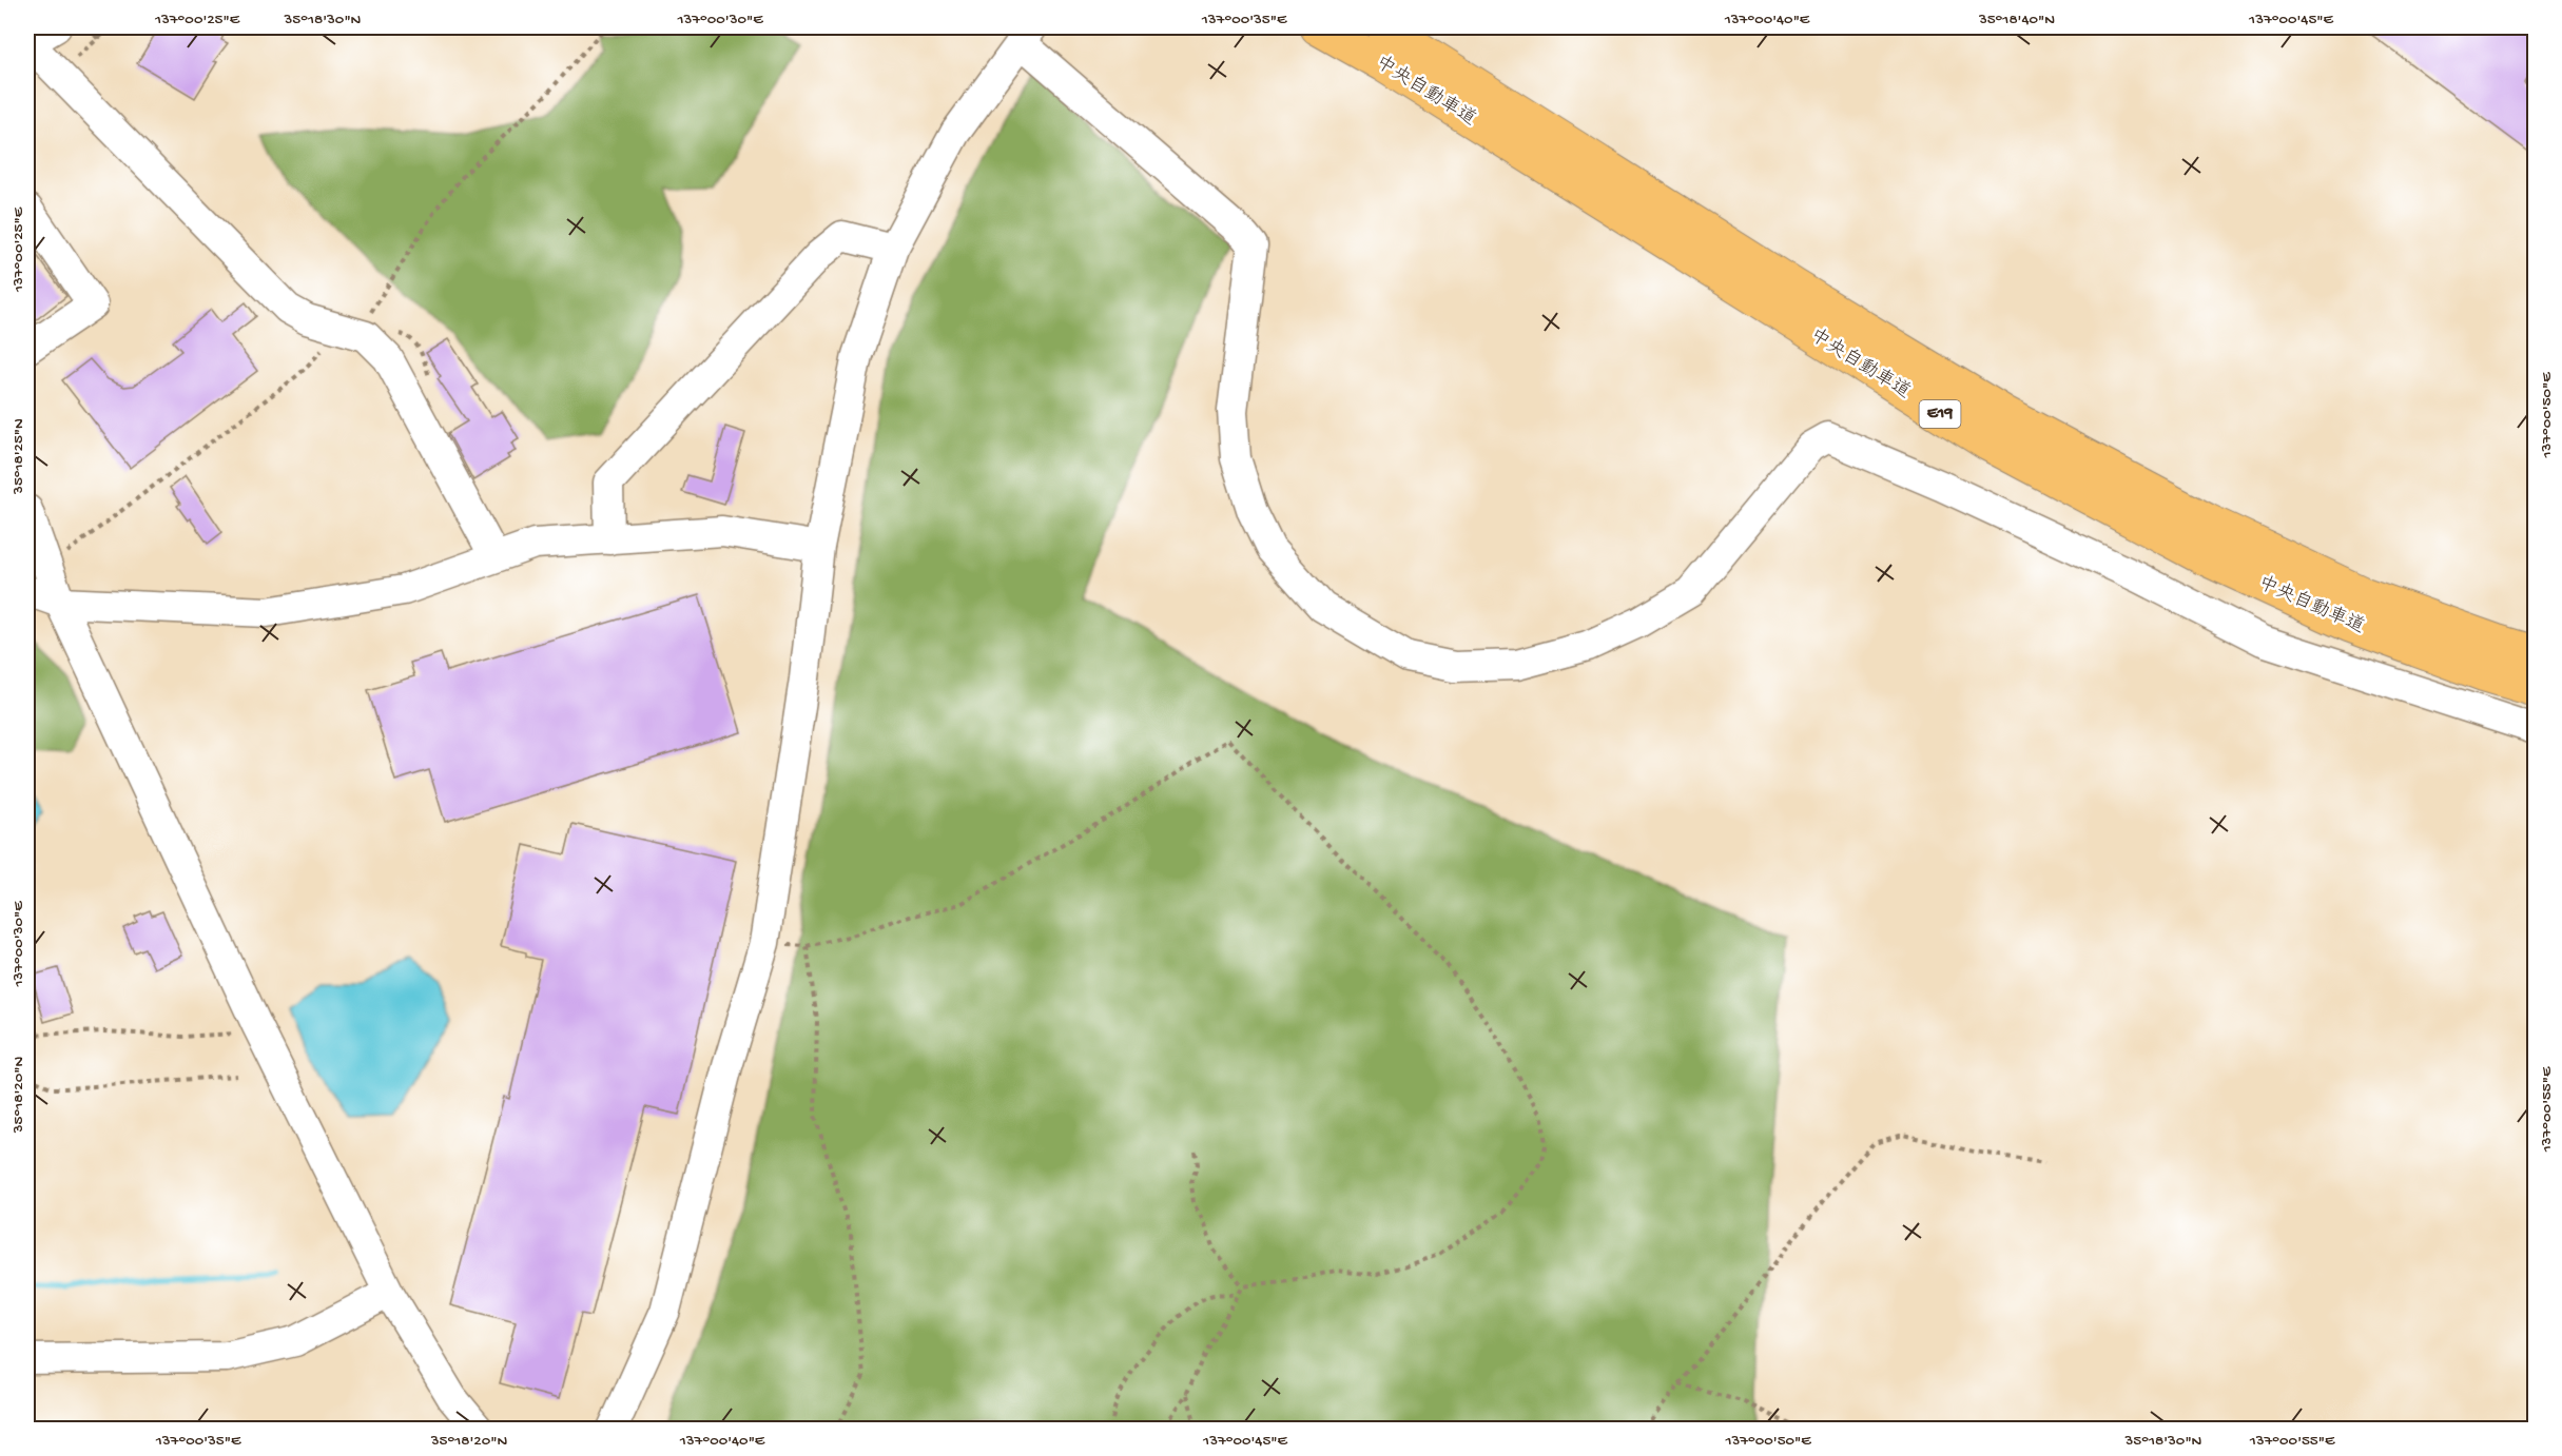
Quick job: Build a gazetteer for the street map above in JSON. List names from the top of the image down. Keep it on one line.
{"streets":{"highway":["中央自動車道","E19"]},"coordinates":["137°00'25\"E","35°18'30\"N","137°00'30\"E","137°00'35\"E","137°00'40\"E","35°18'40\"N","137°00'45\"E","137°00'50\"E","35°18'25\"N","35°18'20\"N","137°00'55\"E"]}
